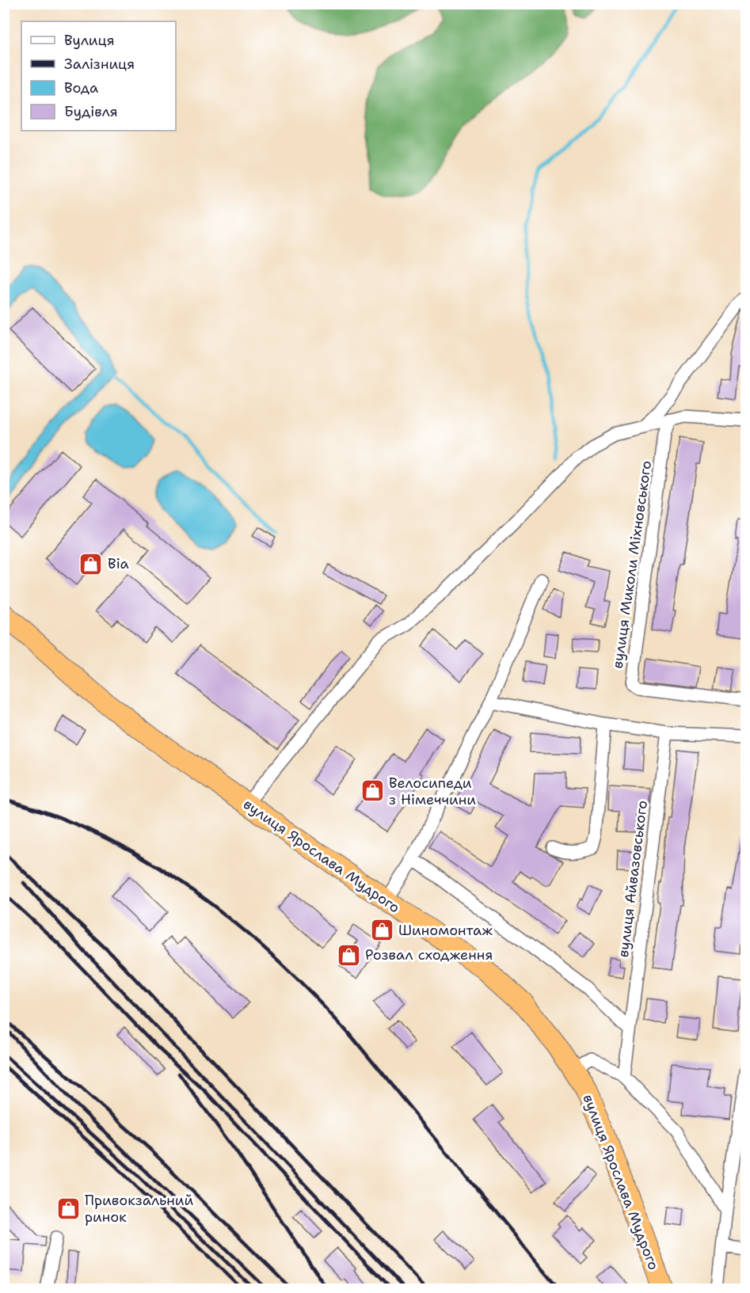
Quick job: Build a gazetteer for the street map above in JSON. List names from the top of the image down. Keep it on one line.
{"streets":{"highway":["вулиця Ярослава Мудрого"],"street":["вулиця Миколи Міхновського","вулиця Айвазовського"]},"places":{"shop":["Віа","Велосипеди з Німеччини","Шиномонтаж","Розвал сходження","Привокзальний ринок"]},"legend":["Вулиця","Залізниця","Вода","Будівля"]}
